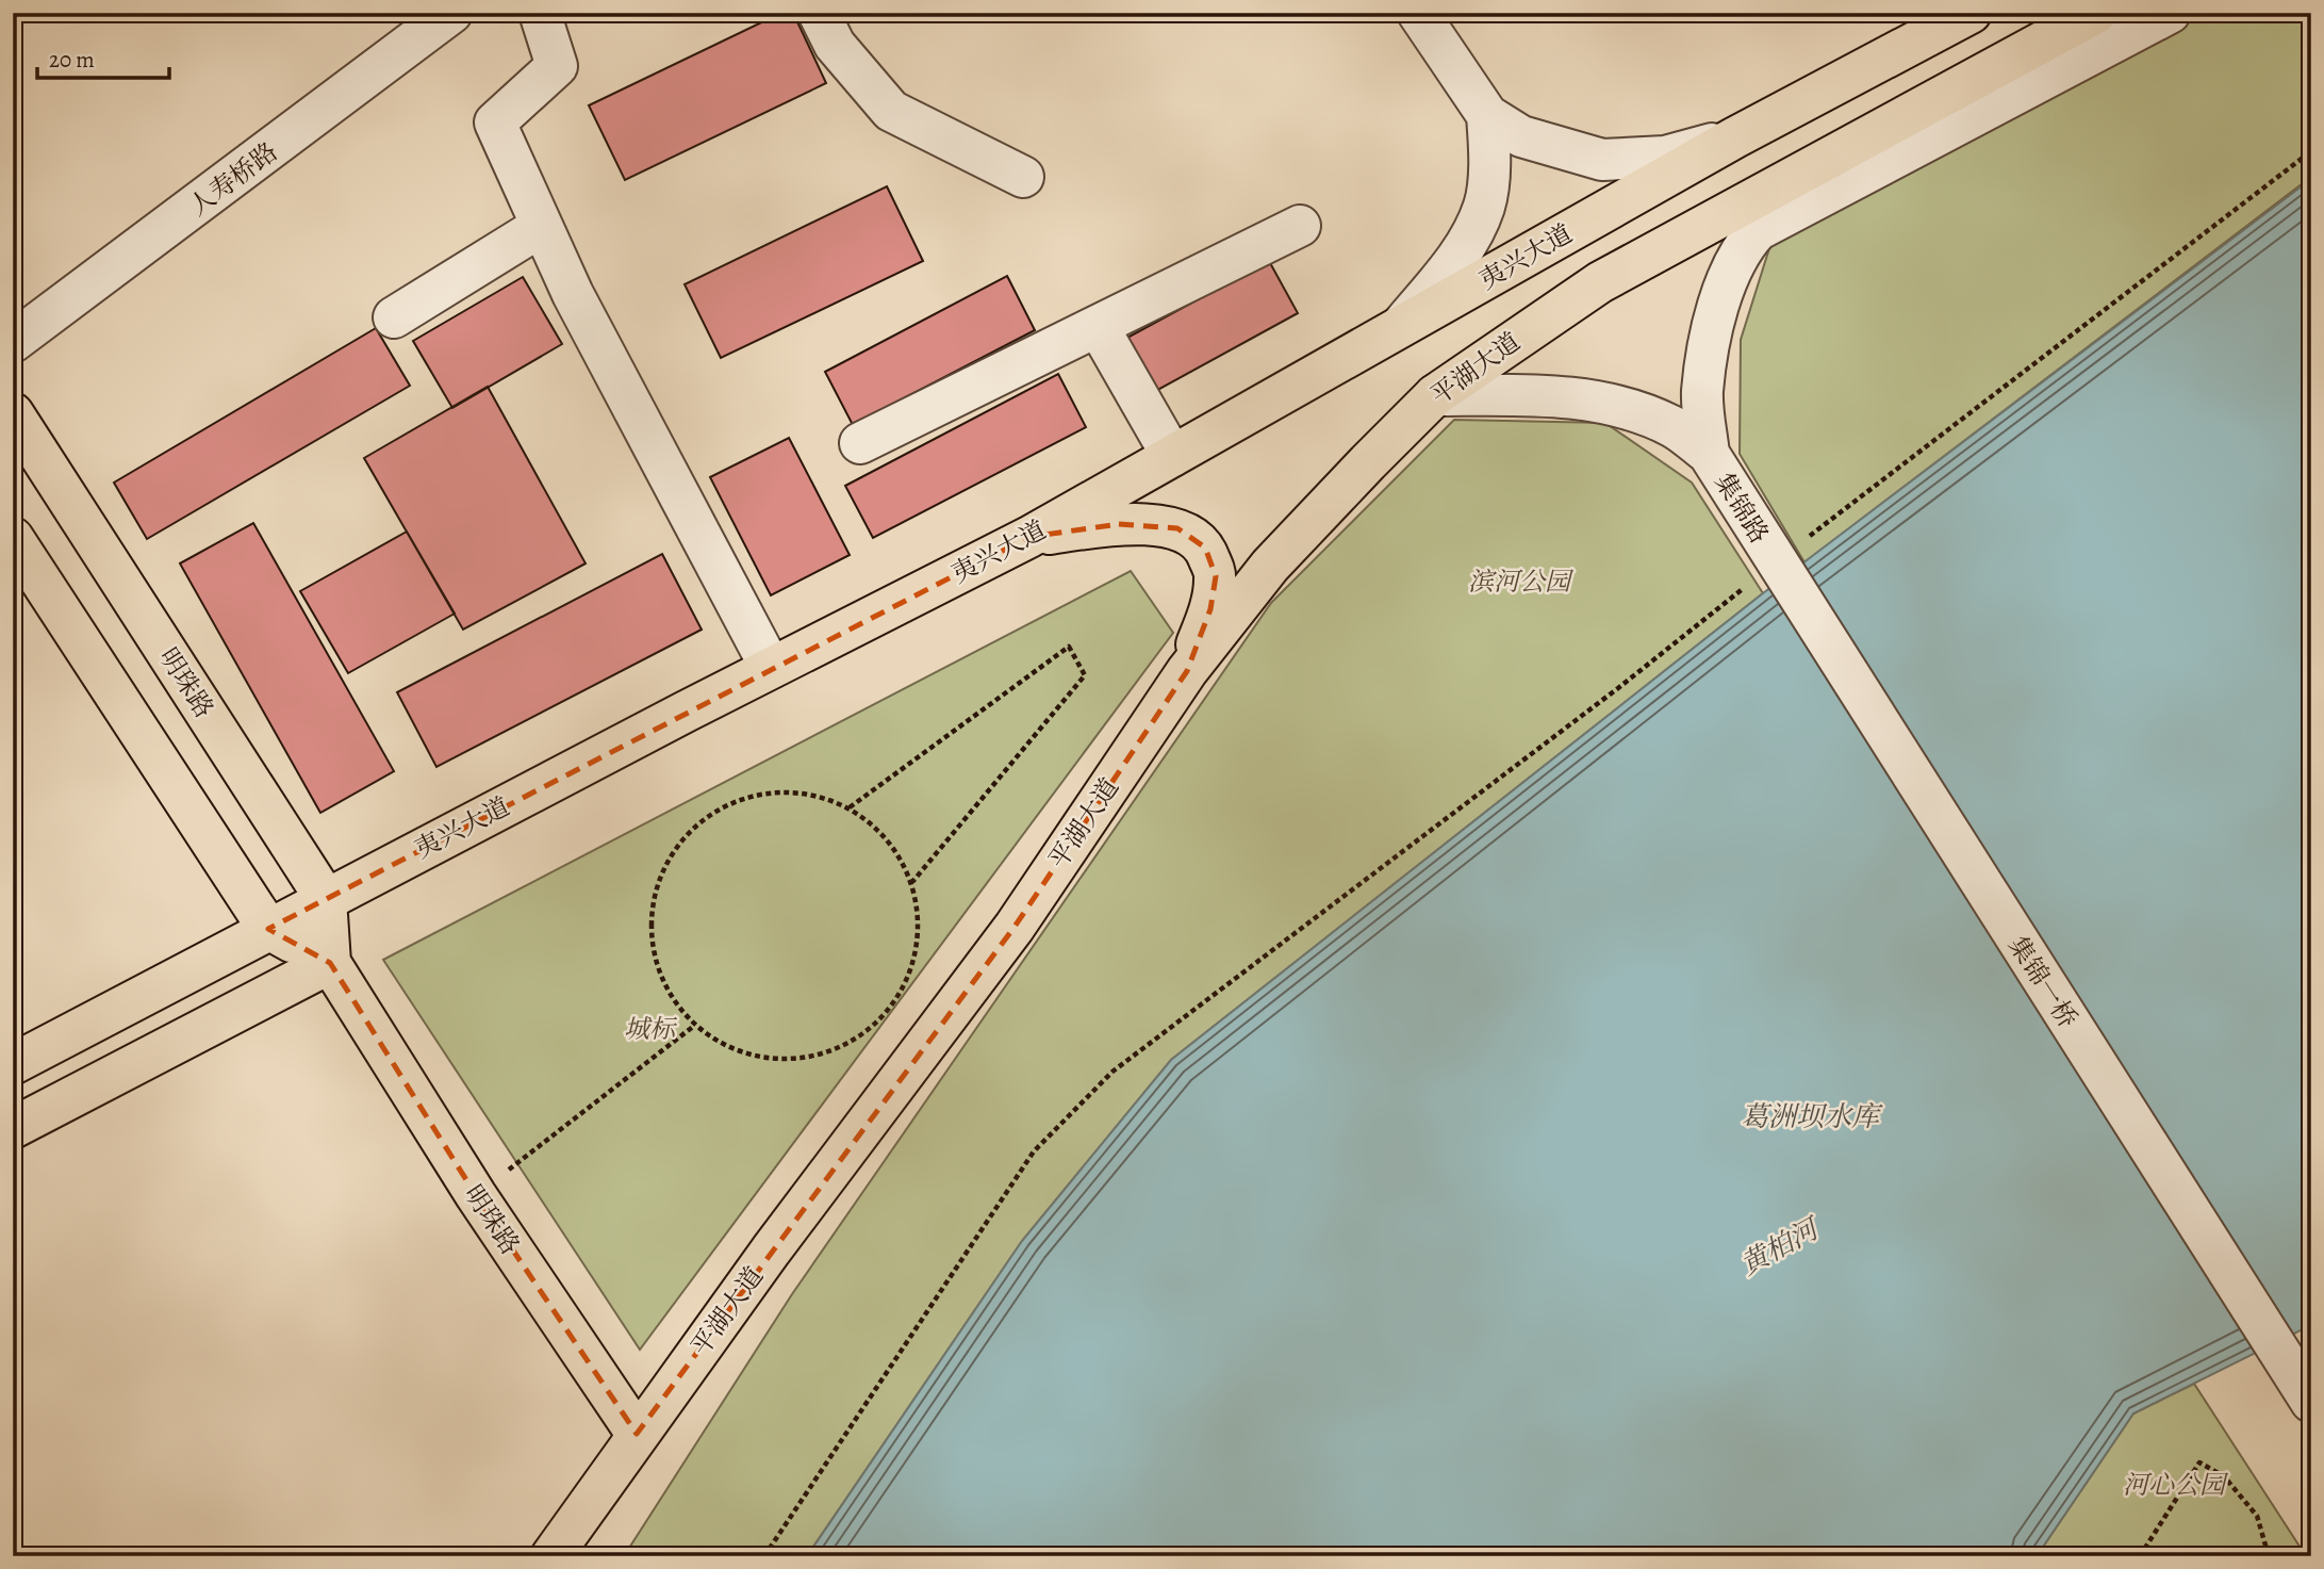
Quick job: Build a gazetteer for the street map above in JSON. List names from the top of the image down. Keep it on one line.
{"streets":{"main road":["夷兴大道","平湖大道","明珠路"],"street":["人寿桥路","集锦路","集锦一桥"]},"crossings":[["夷兴大道","明珠路"],["平湖大道","明珠路"],["集锦路","集锦一桥"]],"water":["葛洲坝水库","黄柏河"],"parks":["滨河公园","城标","河心公园"],"scale_bar":"20 m"}
